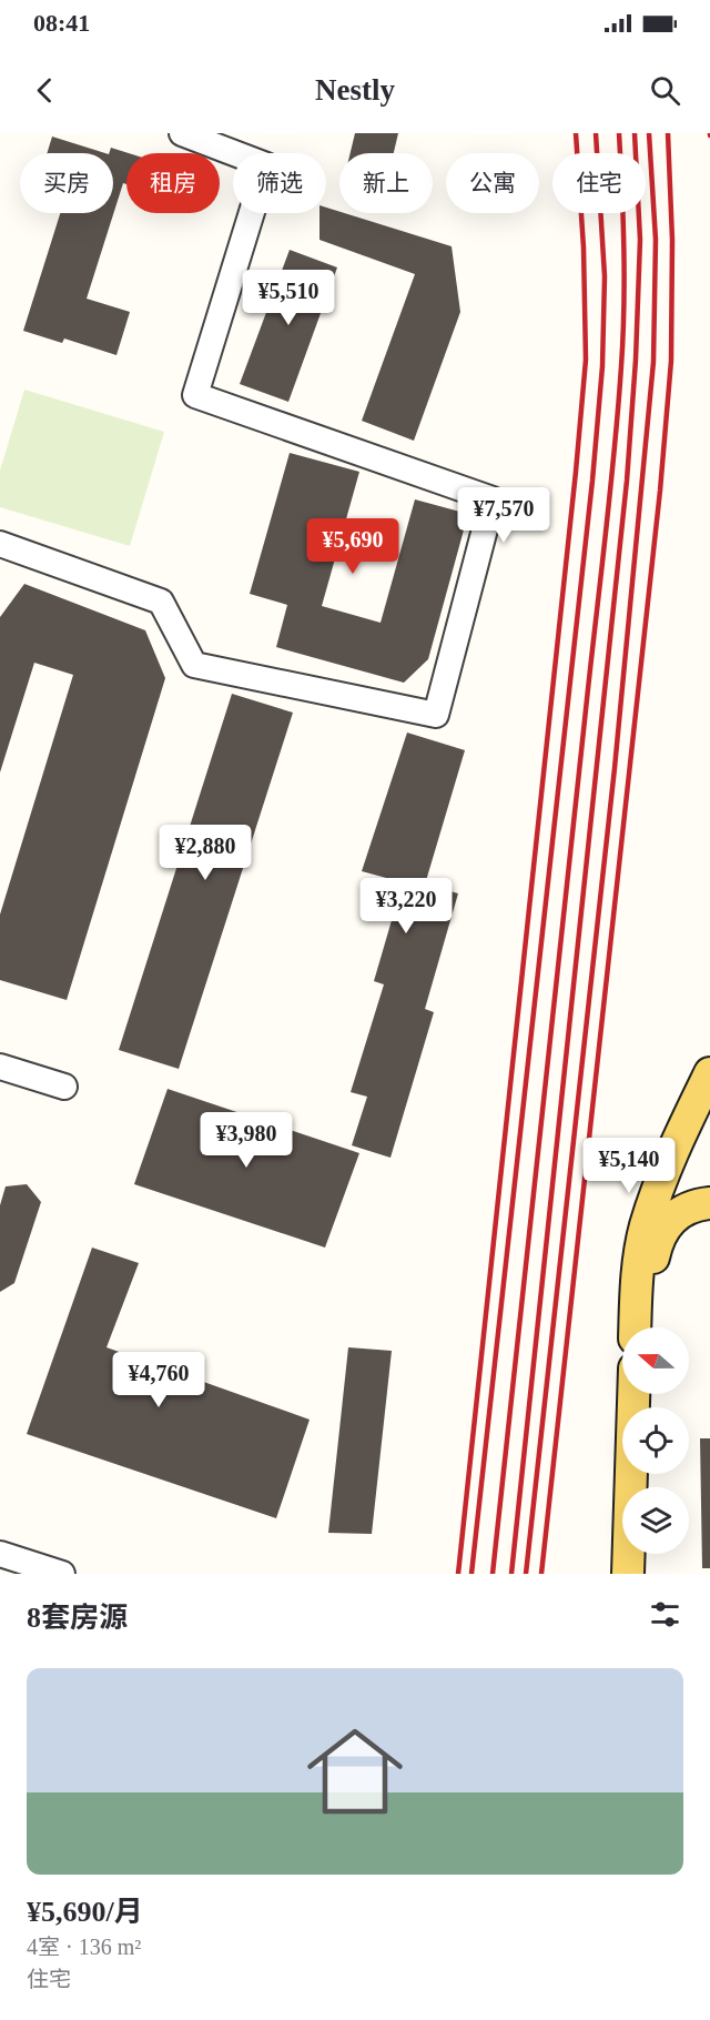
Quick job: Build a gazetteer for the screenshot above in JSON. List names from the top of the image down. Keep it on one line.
{"north":"left","page":{"status":"08:41","header":"Nestly","chip":["买房","租房","筛选","新上","公寓","住宅"],"price":["¥5,510","¥7,570","¥5,690","¥2,880","¥3,220","¥3,980","¥5,140","¥4,760"],"heading":"8套房源","list":[{"name":"¥5,690/月","note":"4室 · 136 m² · 住宅"}]}}
